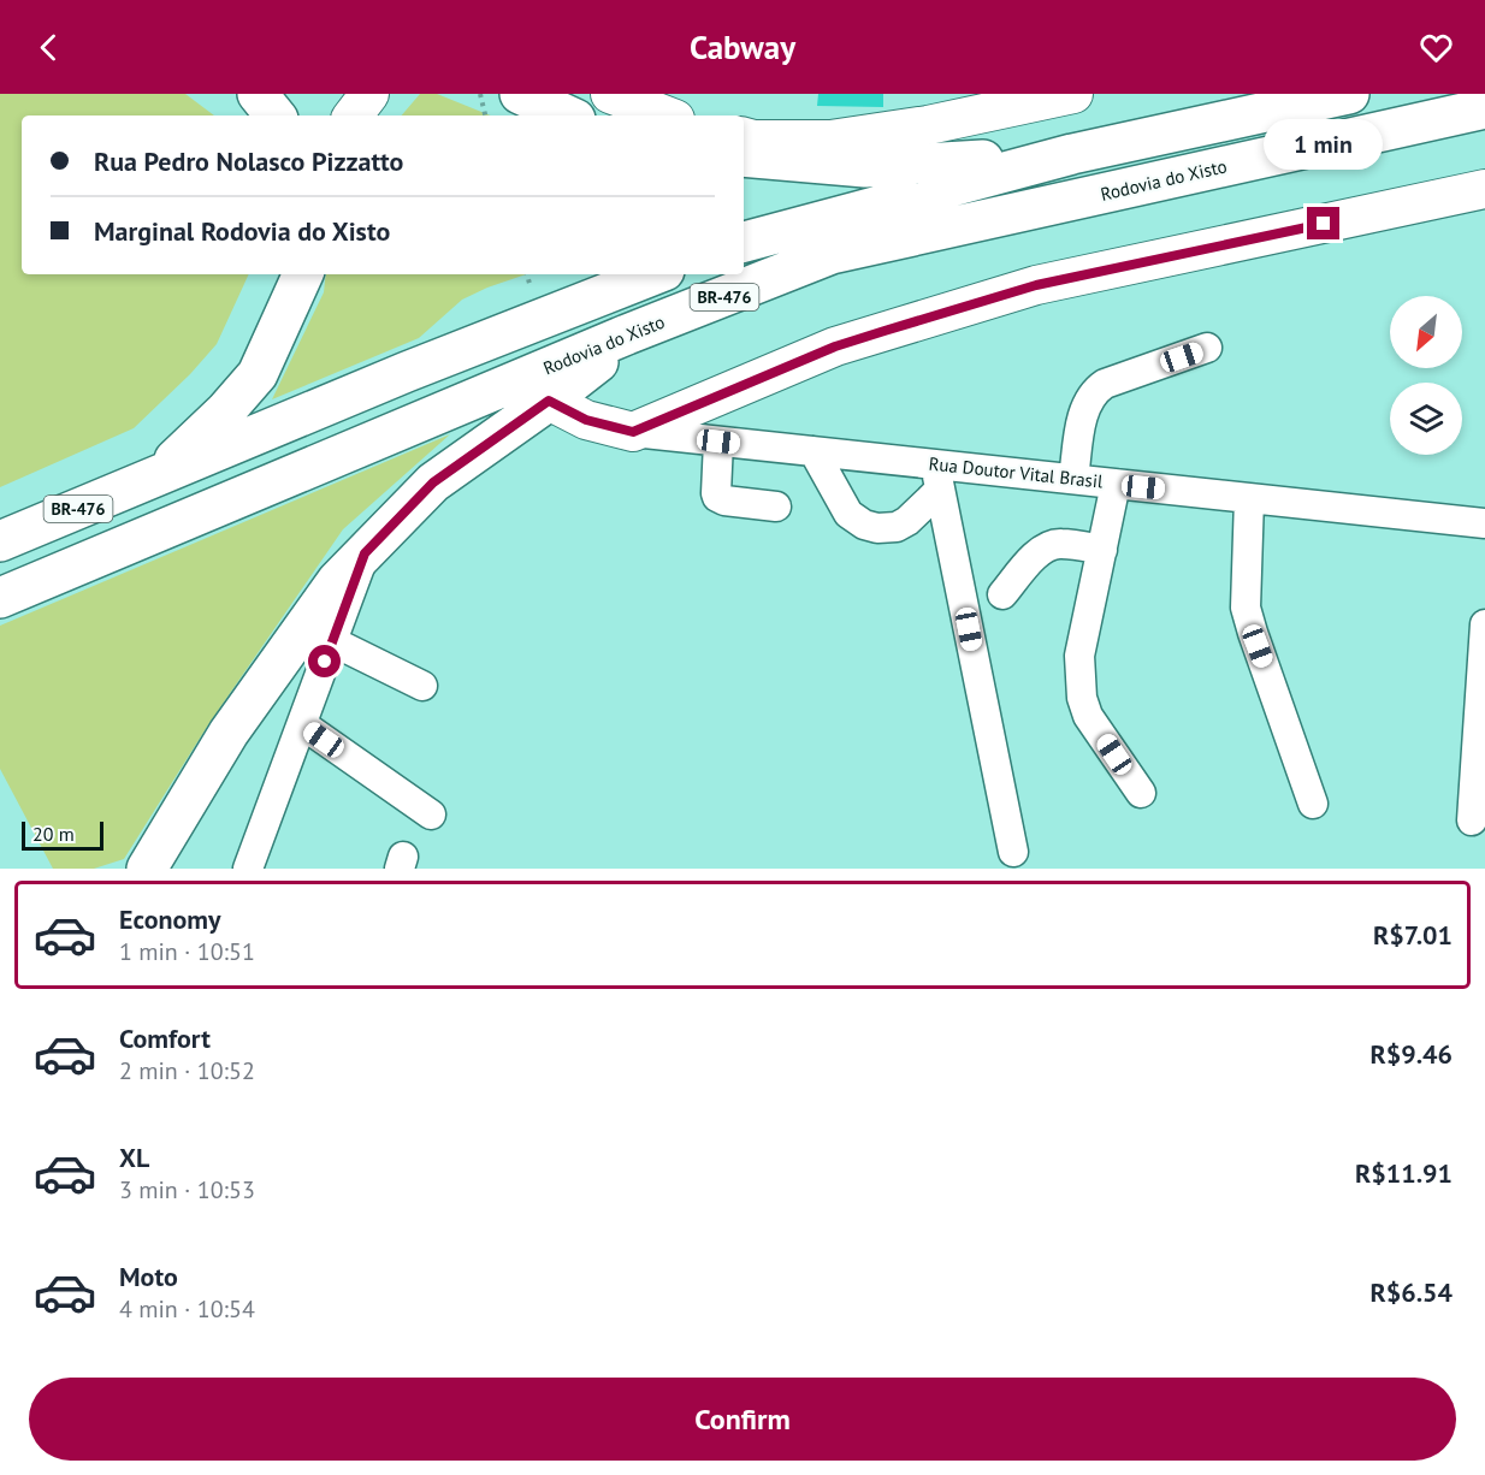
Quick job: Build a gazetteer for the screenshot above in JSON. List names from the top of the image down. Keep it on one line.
{"streets":{"highway":["Rodovia do Xisto","BR-476"],"street":["Rua Doutor Vital Brasil"]},"scale_bar":"20 m","north":"bottom left","page":{"header":"Cabway","banner":["Rua Pedro Nolasco Pizzatto","Marginal Rodovia do Xisto"],"bubble":"1 min","scale":"20 m","list":[{"name":"Economy","note":"1 min · 10:51","value":"R$7.01"},{"name":"Comfort","note":"2 min · 10:52","value":"R$9.46"},{"name":"XL","note":"3 min · 10:53","value":"R$11.91"},{"name":"Moto","note":"4 min · 10:54","value":"R$6.54"}],"buttons":"Confirm"}}
